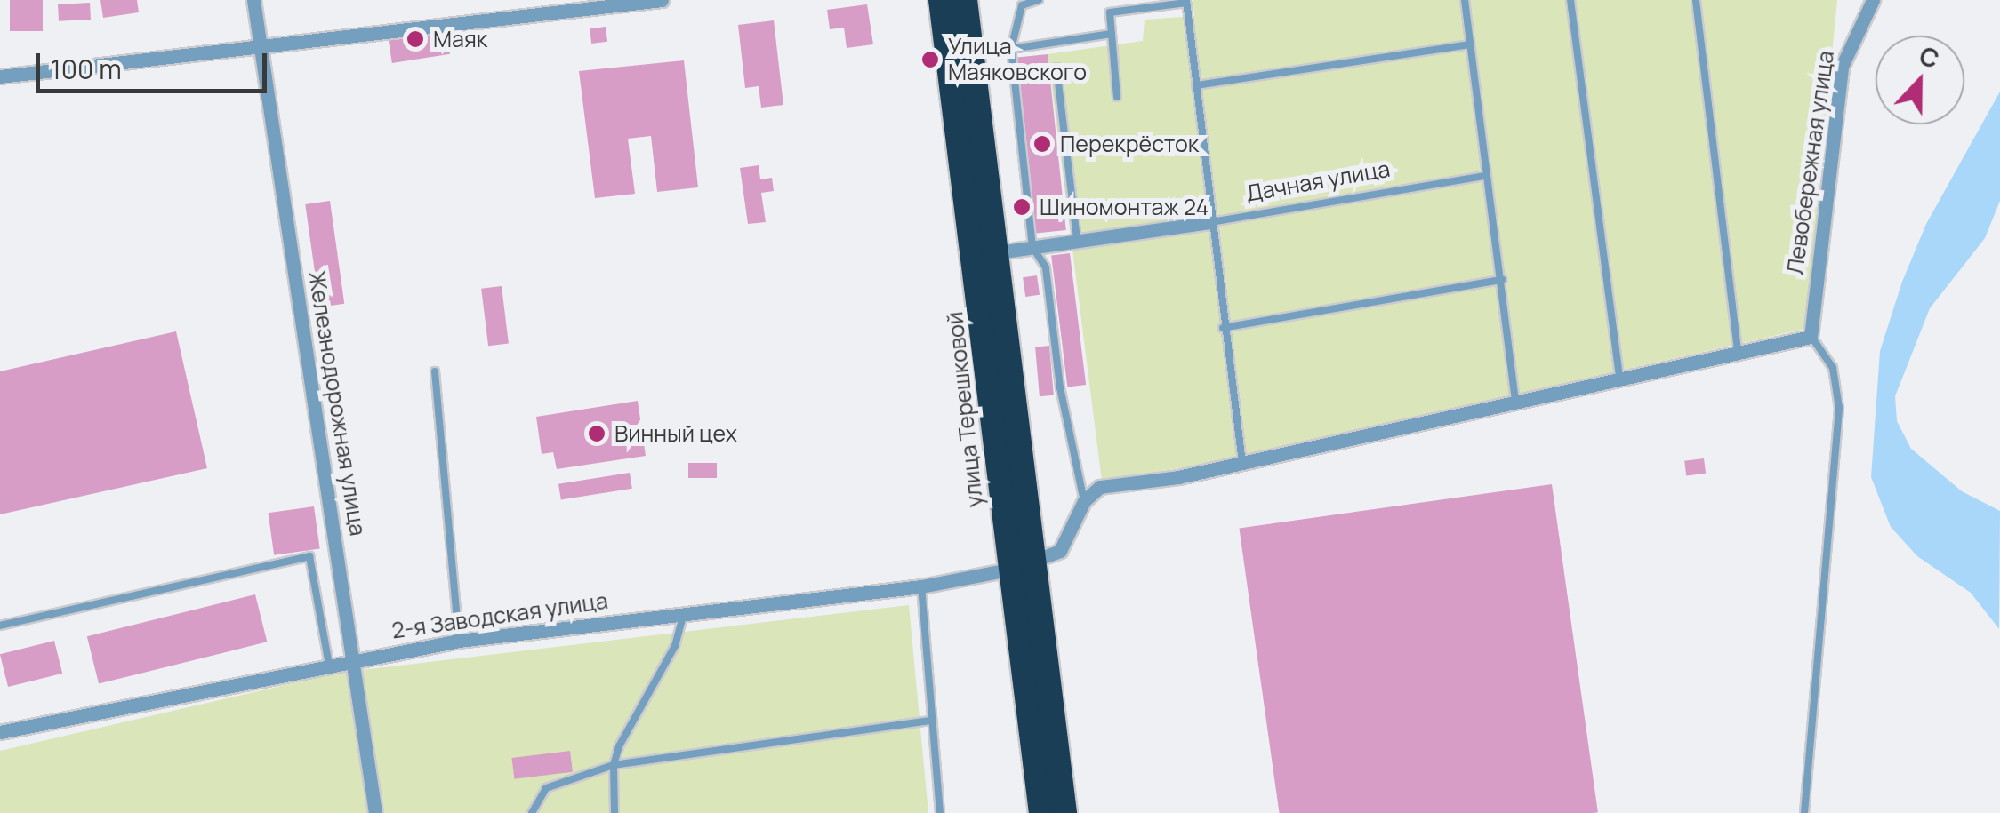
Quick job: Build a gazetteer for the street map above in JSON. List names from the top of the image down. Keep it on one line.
{"streets":{"highway":["улица Терешковой"],"street":["Левобережная улица","Дачная улица","Железнодорожная улица","2-я Заводская улица"]},"crossings":[["Дачная улица","улица Терешковой"],["Железнодорожная улица","2-я Заводская улица"],["улица Терешковой","2-я Заводская улица"]],"places":["Маяк","Улица Маяковского","Перекрёсток","Шиномонтаж 24","Винный цех"],"scale_bar":"100 m","north":"top"}
